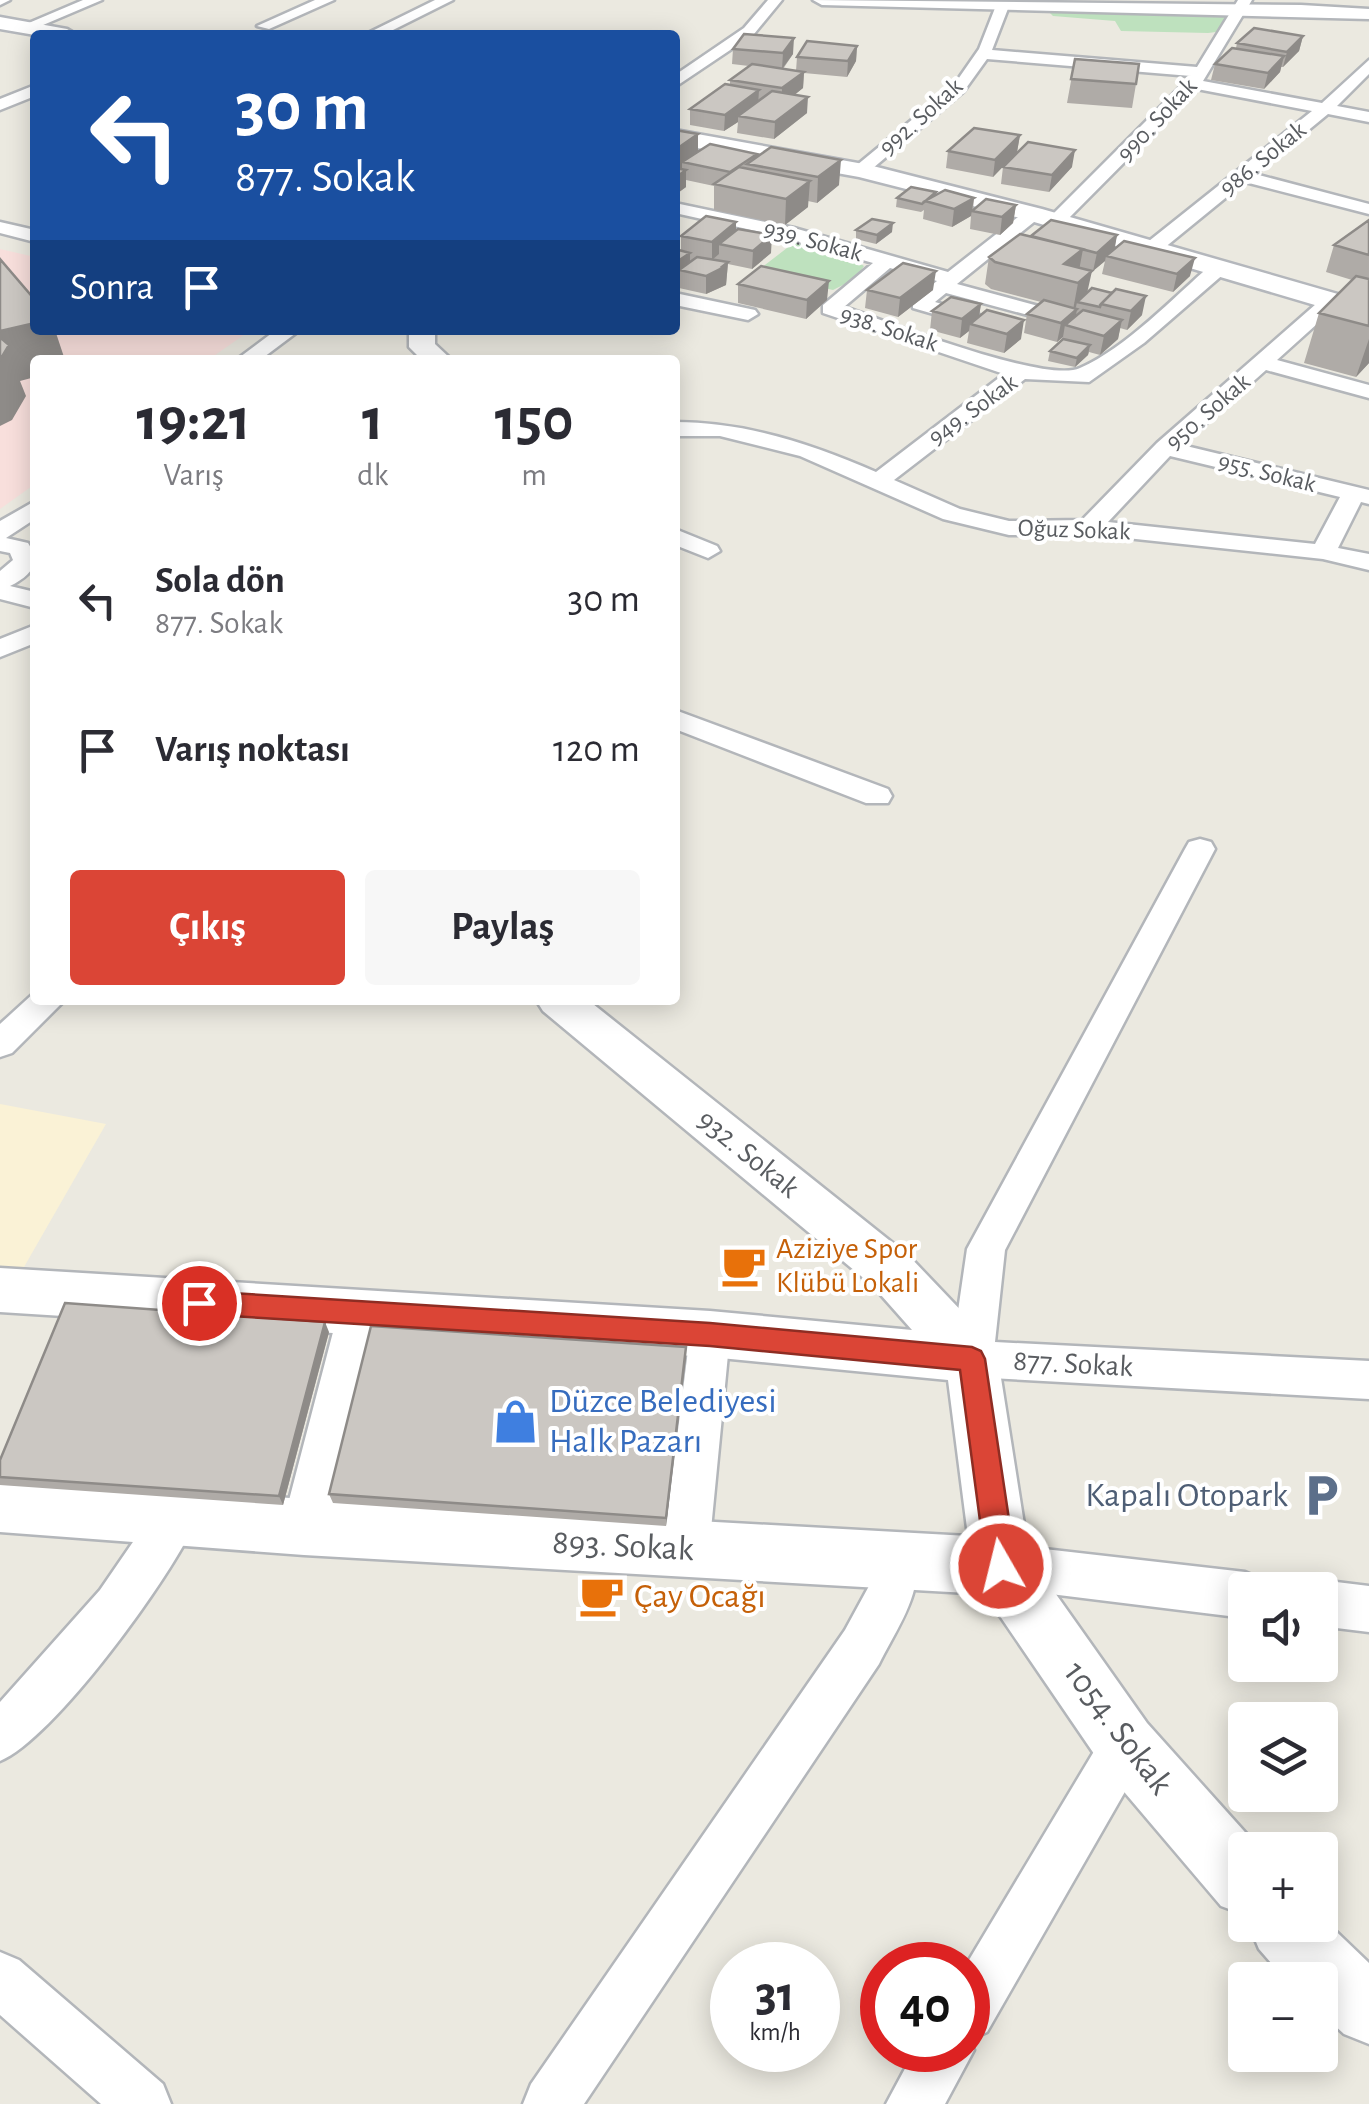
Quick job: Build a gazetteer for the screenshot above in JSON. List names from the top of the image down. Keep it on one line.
{"streets":{"street":["992. Sokak","990. Sokak","986. Sokak","939. Sokak","938. Sokak","949. Sokak","950. Sokak","955. Sokak","Oğuz Sokak","932. Sokak","877. Sokak","893. Sokak","1054. Sokak"]},"crossings":[["990. Sokak","939. Sokak"],["939. Sokak","938. Sokak"],["939. Sokak","949. Sokak"],["938. Sokak","949. Sokak"],["949. Sokak","Oğuz Sokak"],["950. Sokak","955. Sokak"],["950. Sokak","Oğuz Sokak"],["932. Sokak","877. Sokak"],["893. Sokak","1054. Sokak"]],"places":{"cafe":["Aziziye Spor Klübü Lokali","Çay Ocağı"],"shop":["Düzce Belediyesi Halk Pazarı"],"parking":["Kapalı Otopark"]},"page":{"turn":["30 m","877. Sokak"],"then":"Sonra","eta":["19:21","Varış","1","dk","150","m"],"list":[{"name":"Sola dön","note":"877. Sokak","value":"30 m"},{"name":"Varış noktası","value":"120 m"}],"buttons":["Çıkış","Paylaş"],"map_buttons":["+","−"],"speed":"31 km/h","limit":"40"}}
